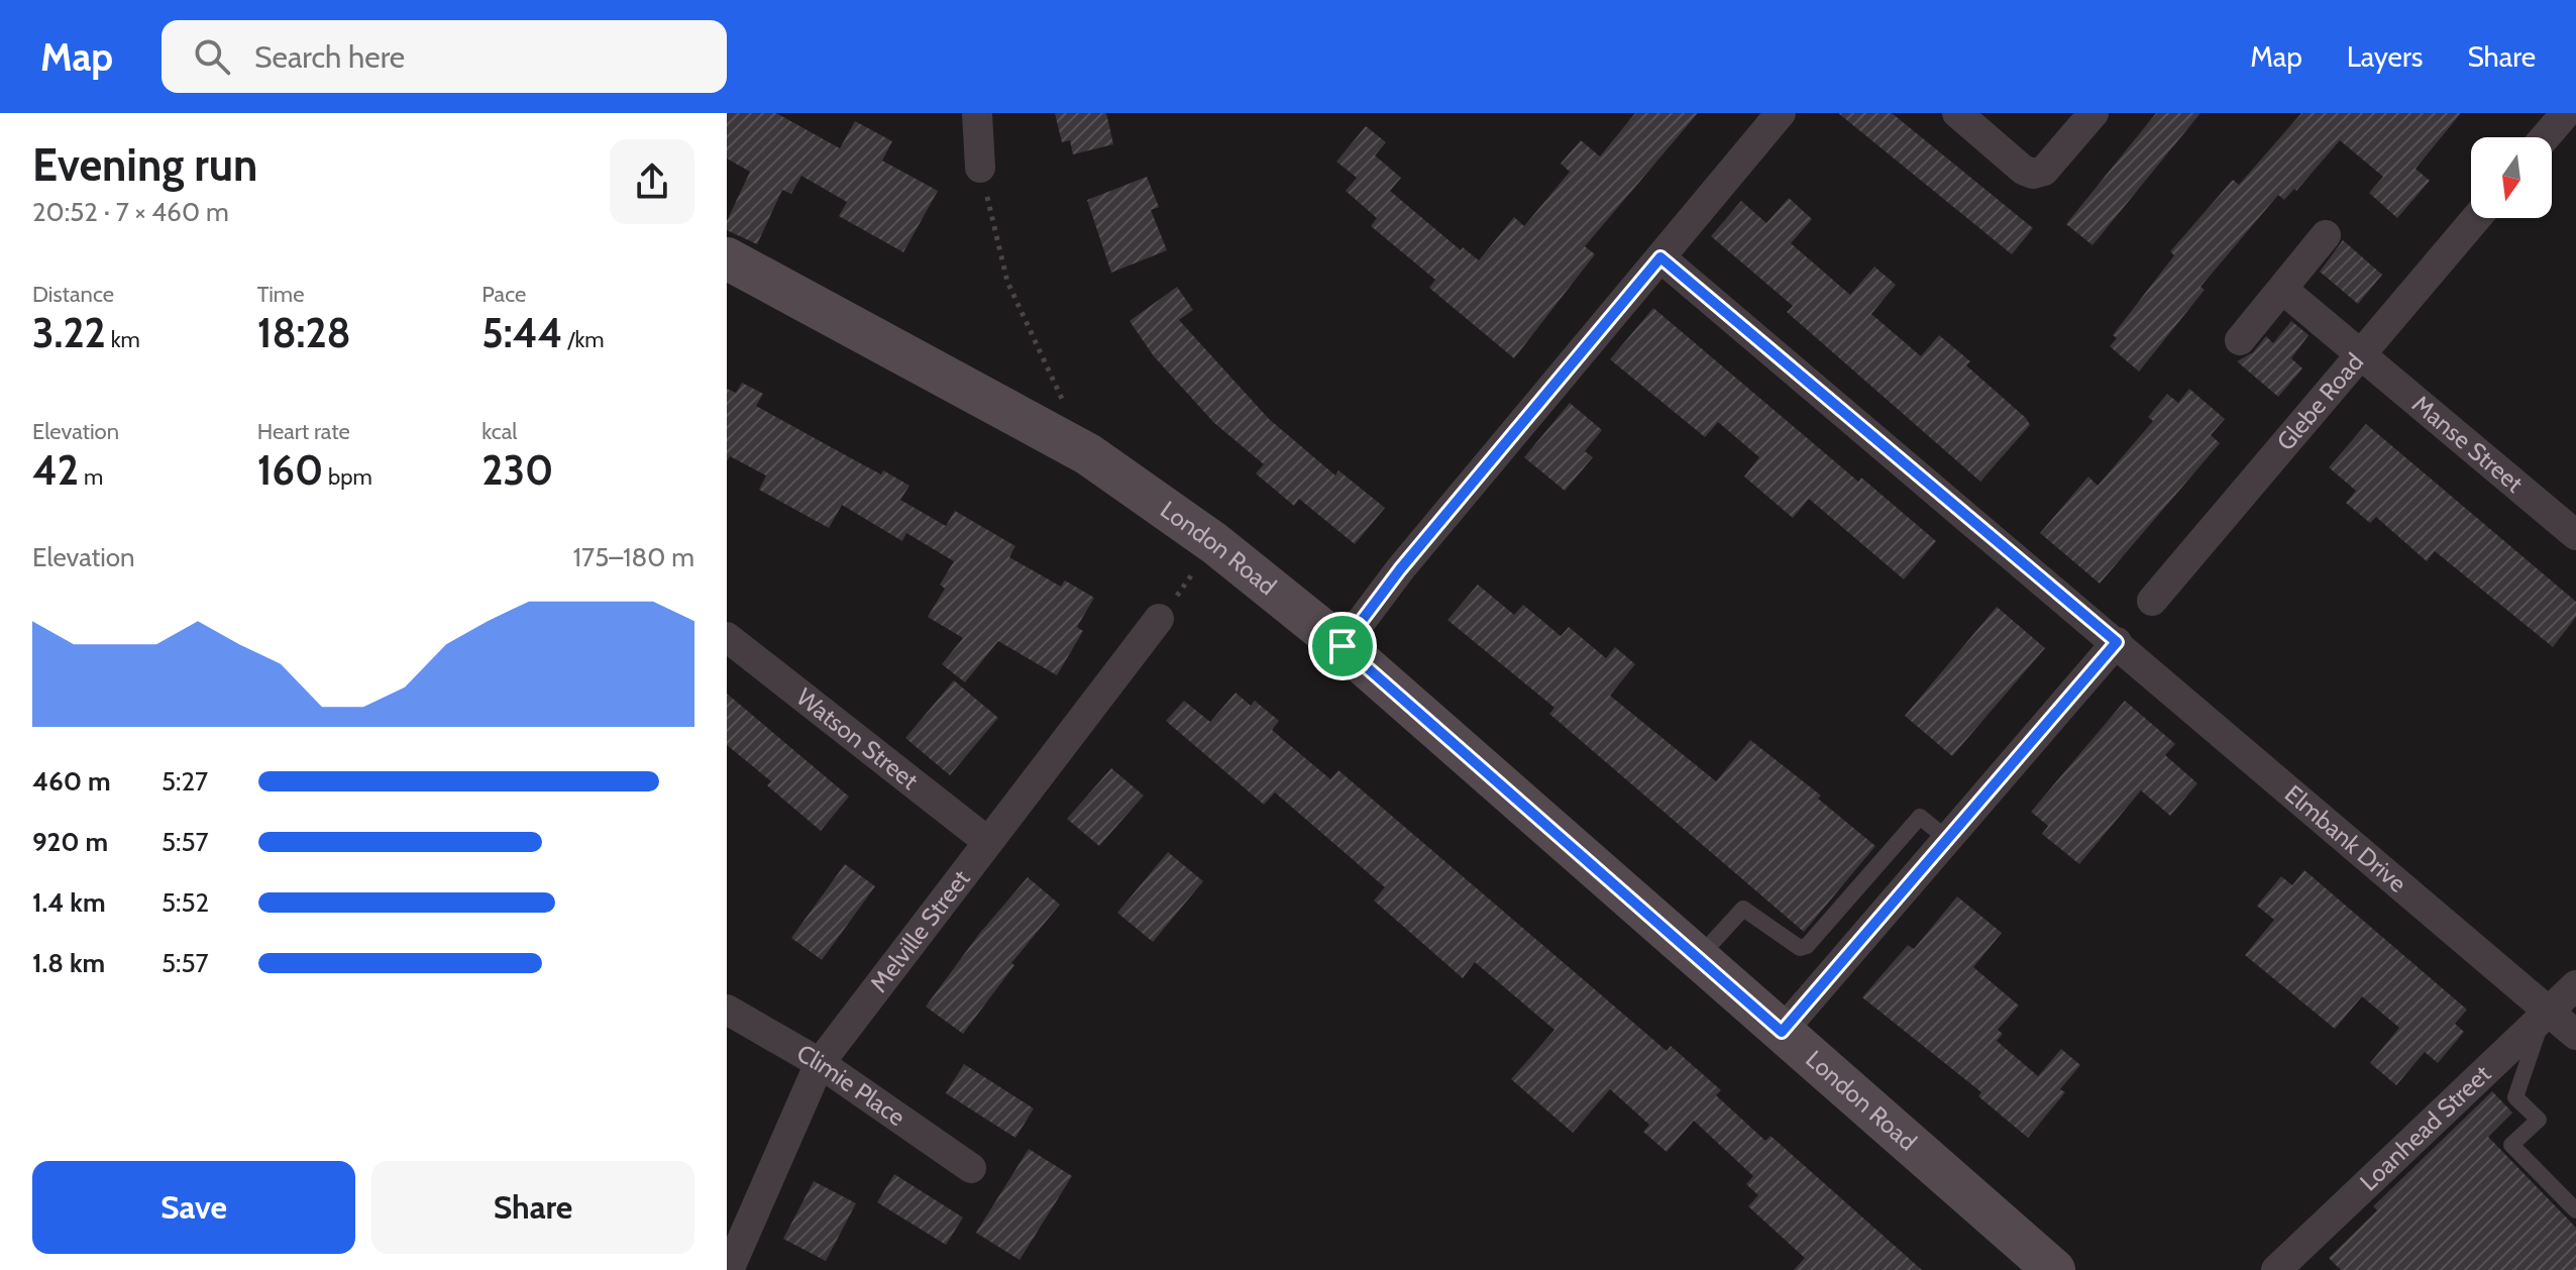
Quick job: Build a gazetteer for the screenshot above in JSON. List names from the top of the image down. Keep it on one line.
{"streets":{"main road":["London Road"],"street":["Glebe Road","Manse Street","Watson Street","Elmbank Drive","Melville Street","Climie Place","Loanhead Street"]},"crossings":[["Glebe Road","Manse Street"],["Watson Street","Melville Street"],["Elmbank Drive","Loanhead Street"],["Melville Street","Climie Place"]],"north":"bottom","page":{"header":"Map","search":"Search here","nav":["Map","Layers","Share"],"heading":["Evening run","20:52 · 7 × 460 m"],"stats":[["Distance","3.22 km"],["Time","18:28"],["Pace","5:44 /km"],["Elevation","42 m"],["Heart rate","160 bpm"],["kcal","230"]],"chart":["Elevation","175–180 m"],"list":[{"name":"460 m","note":"5:27"},{"name":"920 m","note":"5:57"},{"name":"1.4 km","note":"5:52"},{"name":"1.8 km","note":"5:57"}],"buttons":["Save","Share"]}}
